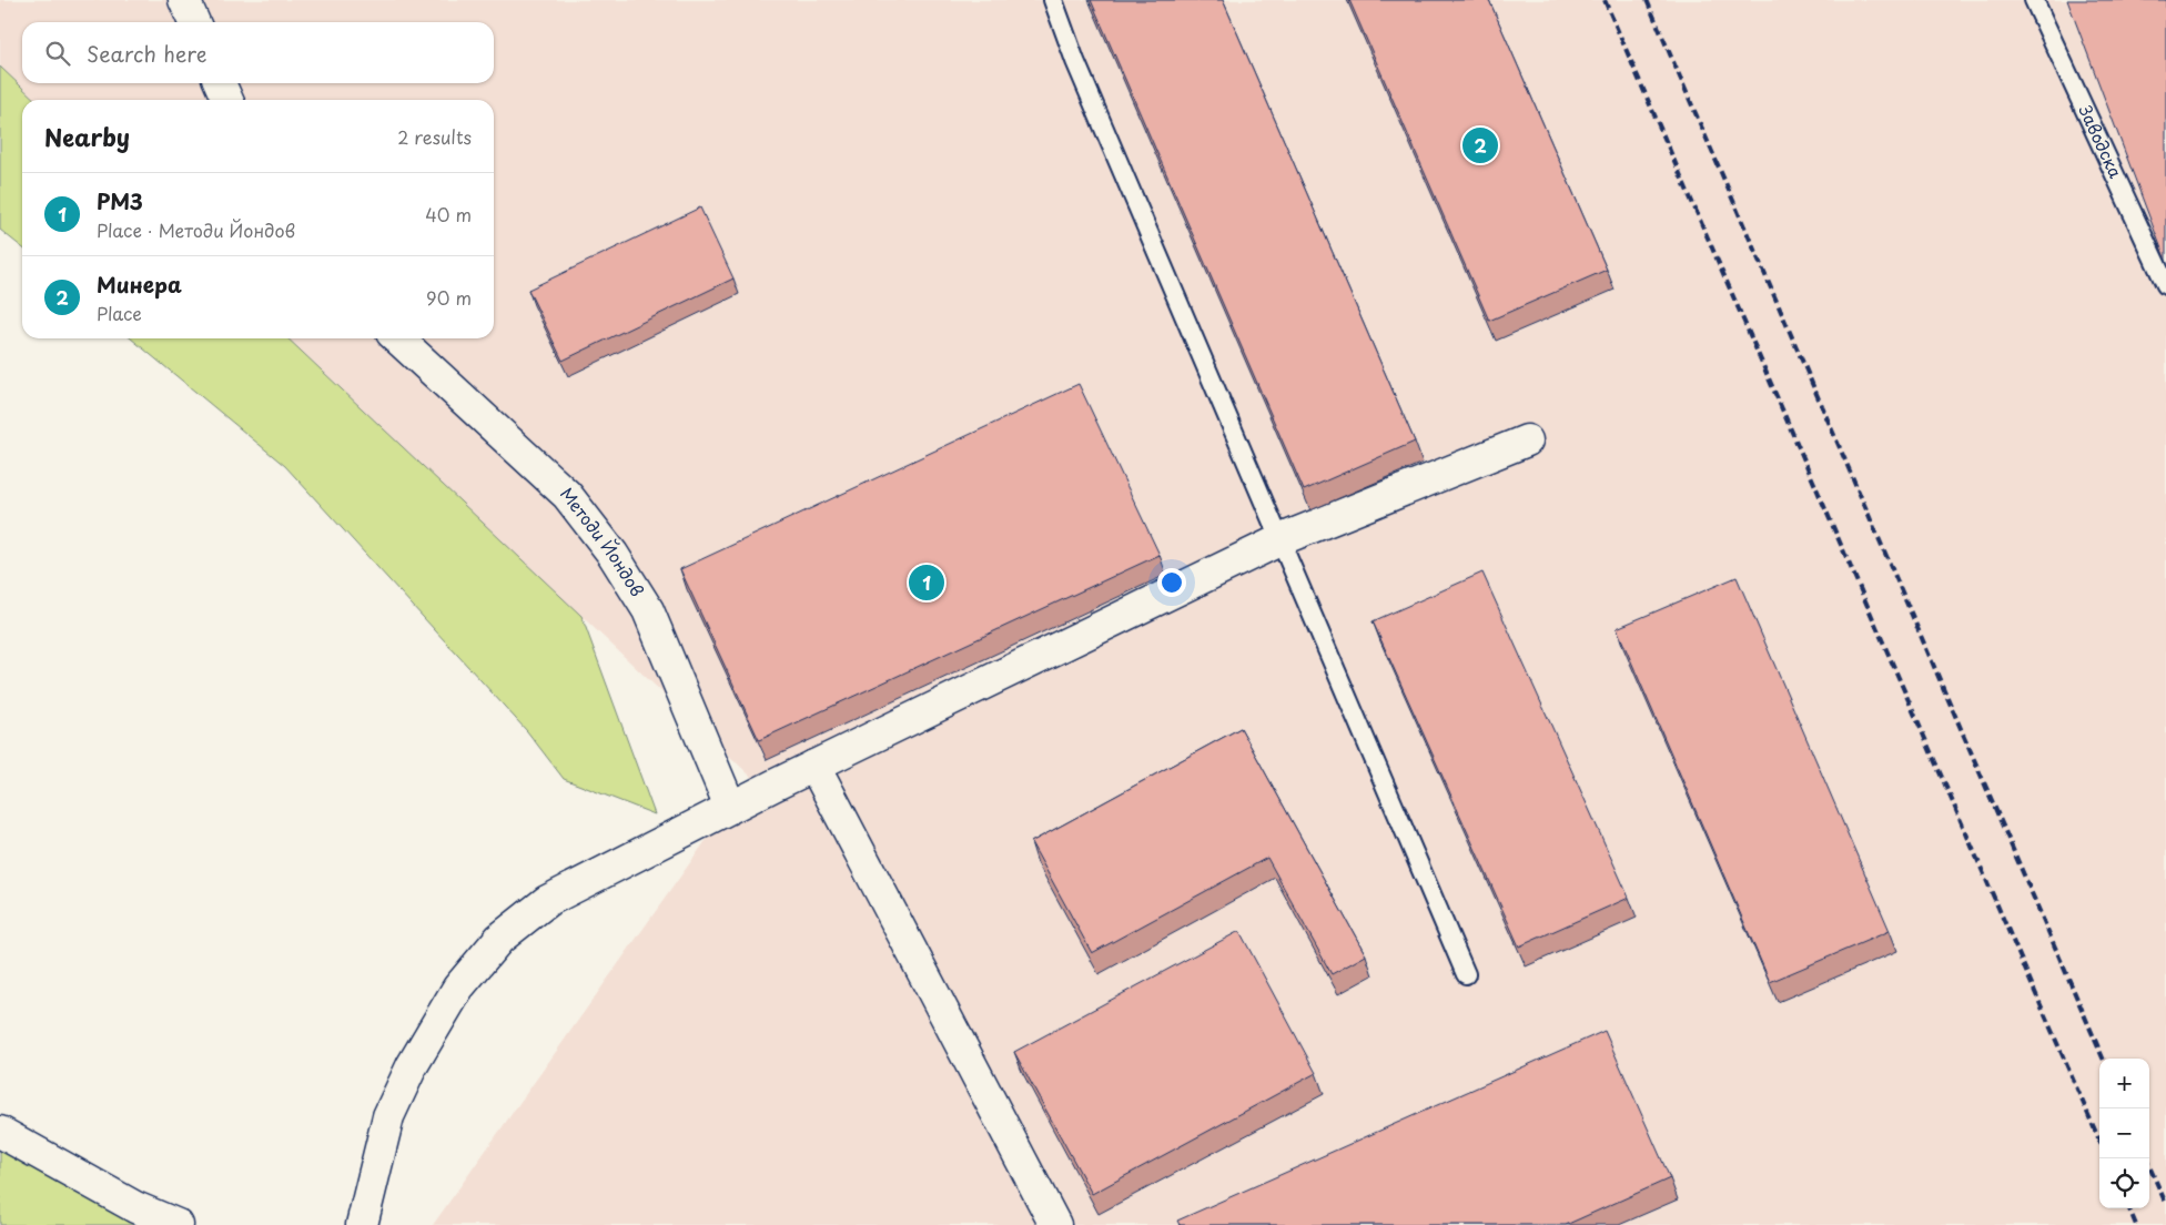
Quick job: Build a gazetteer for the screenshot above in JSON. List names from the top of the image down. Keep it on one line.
{"streets":{"main road":["Методи Йондов"],"lane":["Заводска"]},"page":{"search":"Search here","heading":["Nearby","2 results"],"pins":["2","1"],"list":[{"mark":"1","name":"РМЗ","note":"Place · Методи Йондов","value":"40 m"},{"mark":"2","name":"Минера","note":"Place","value":"90 m"}],"map_buttons":["+","−"]}}
